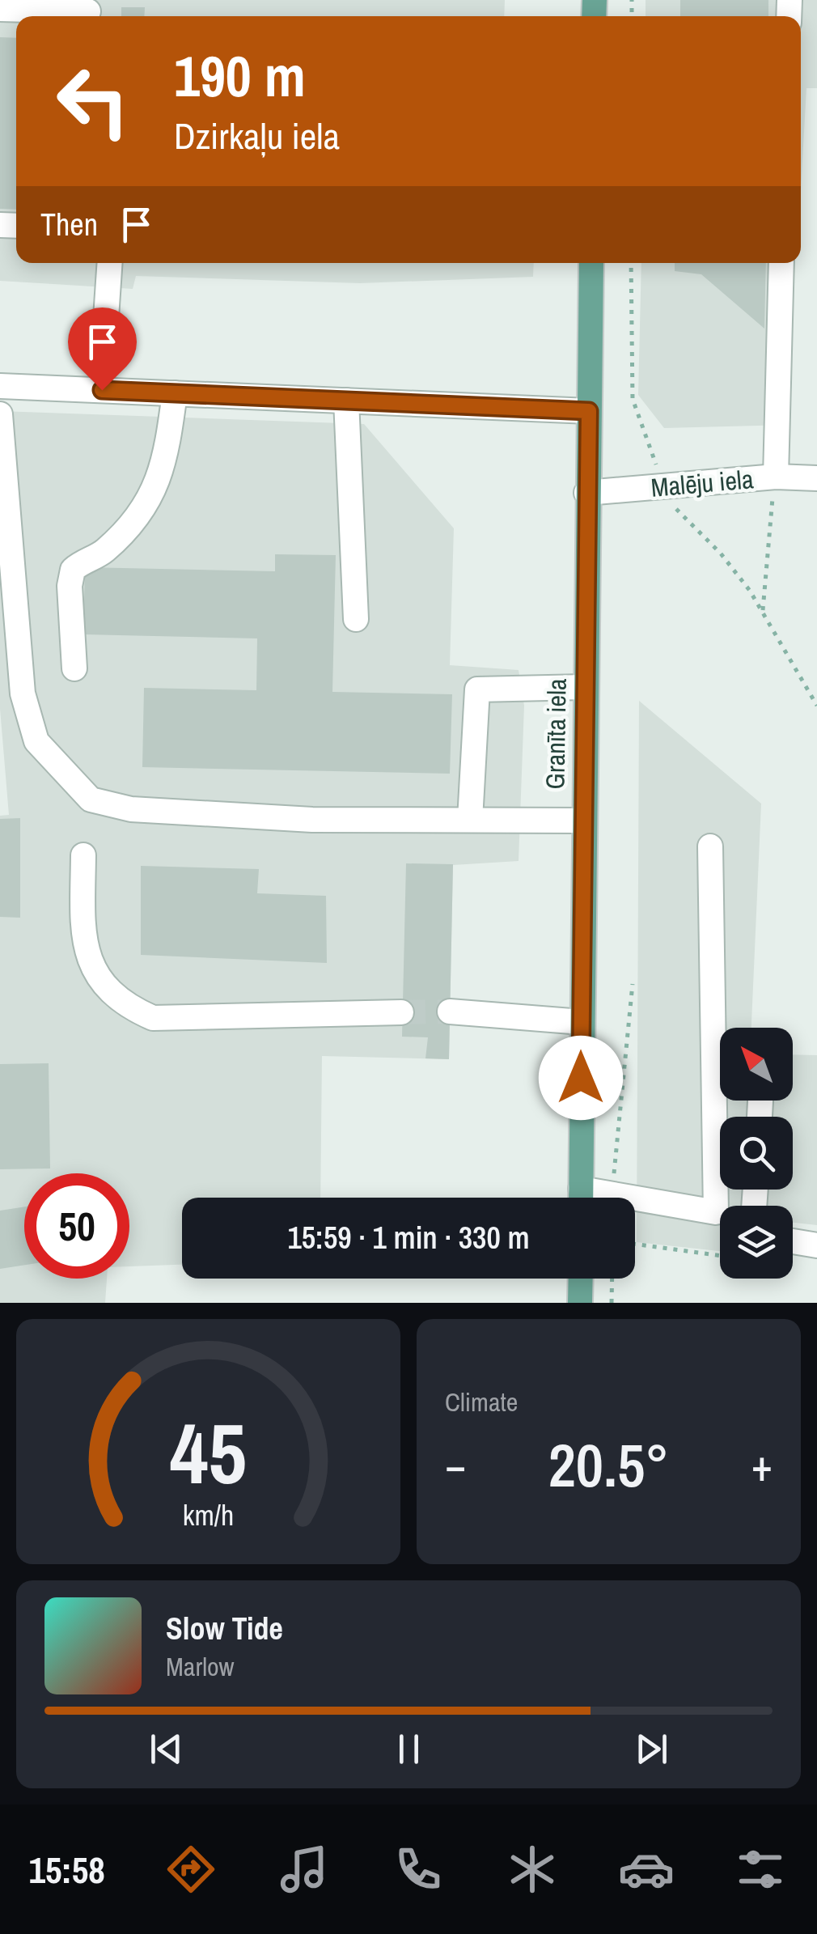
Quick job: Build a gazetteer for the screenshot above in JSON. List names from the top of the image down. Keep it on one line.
{"streets":{"main road":["Granīta iela"],"street":["Malēju iela"]},"crossings":[["Malēju iela","Granīta iela"]],"north":"top left","page":{"turn":["190 m","Dzirkaļu iela"],"then":"Then","limit":"50","trip":"15:59 · 1 min · 330 m","tile":"Climate","heat":["−","20.5°","+"],"song":["Slow Tide","Marlow"],"tabs":"15:58","gauge":["45","km/h"]}}
